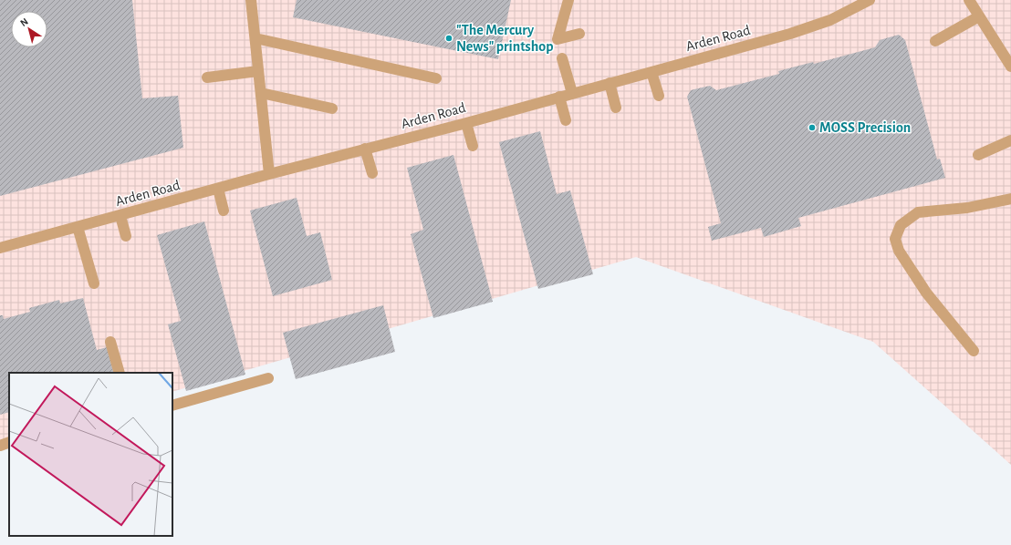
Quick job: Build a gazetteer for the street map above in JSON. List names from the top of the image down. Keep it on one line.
{"streets":{"street":["Arden Road"]},"places":["\"The Mercury News\" printshop","MOSS Precision"],"north":"top left"}
